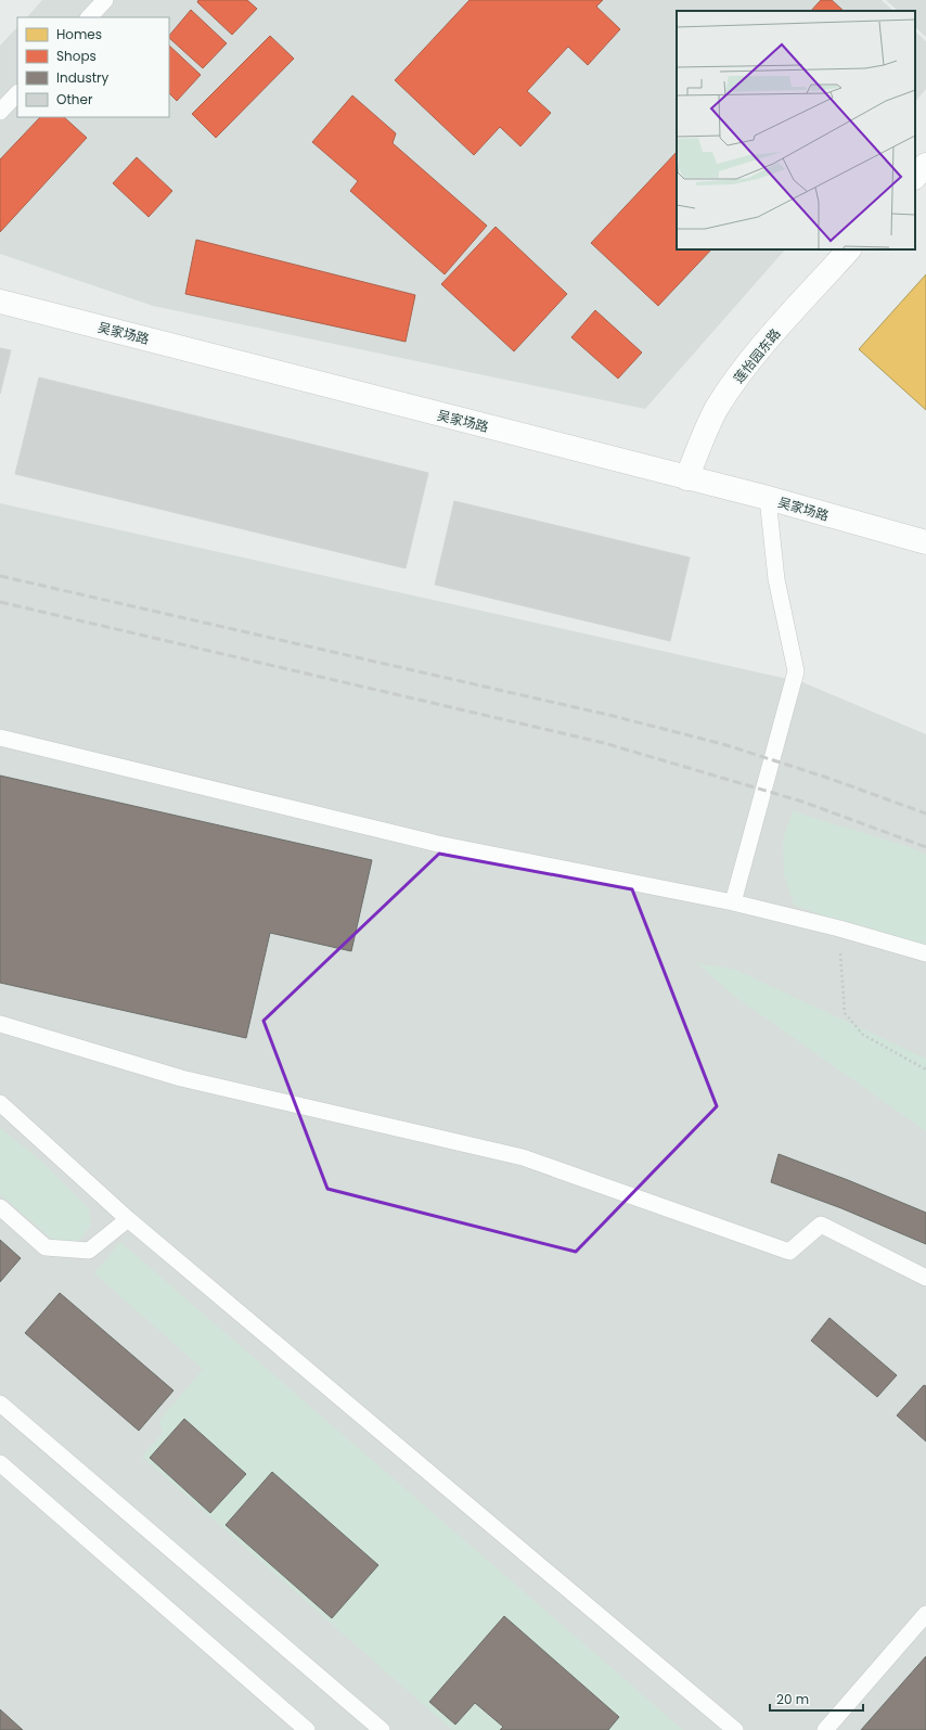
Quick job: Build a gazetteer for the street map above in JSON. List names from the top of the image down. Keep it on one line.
{"streets":{"street":["吴家场路","莲怡园东路"]},"crossings":[["吴家场路","莲怡园东路"]],"legend":["Homes","Shops","Industry","Other"],"scale_bar":"20 m"}
